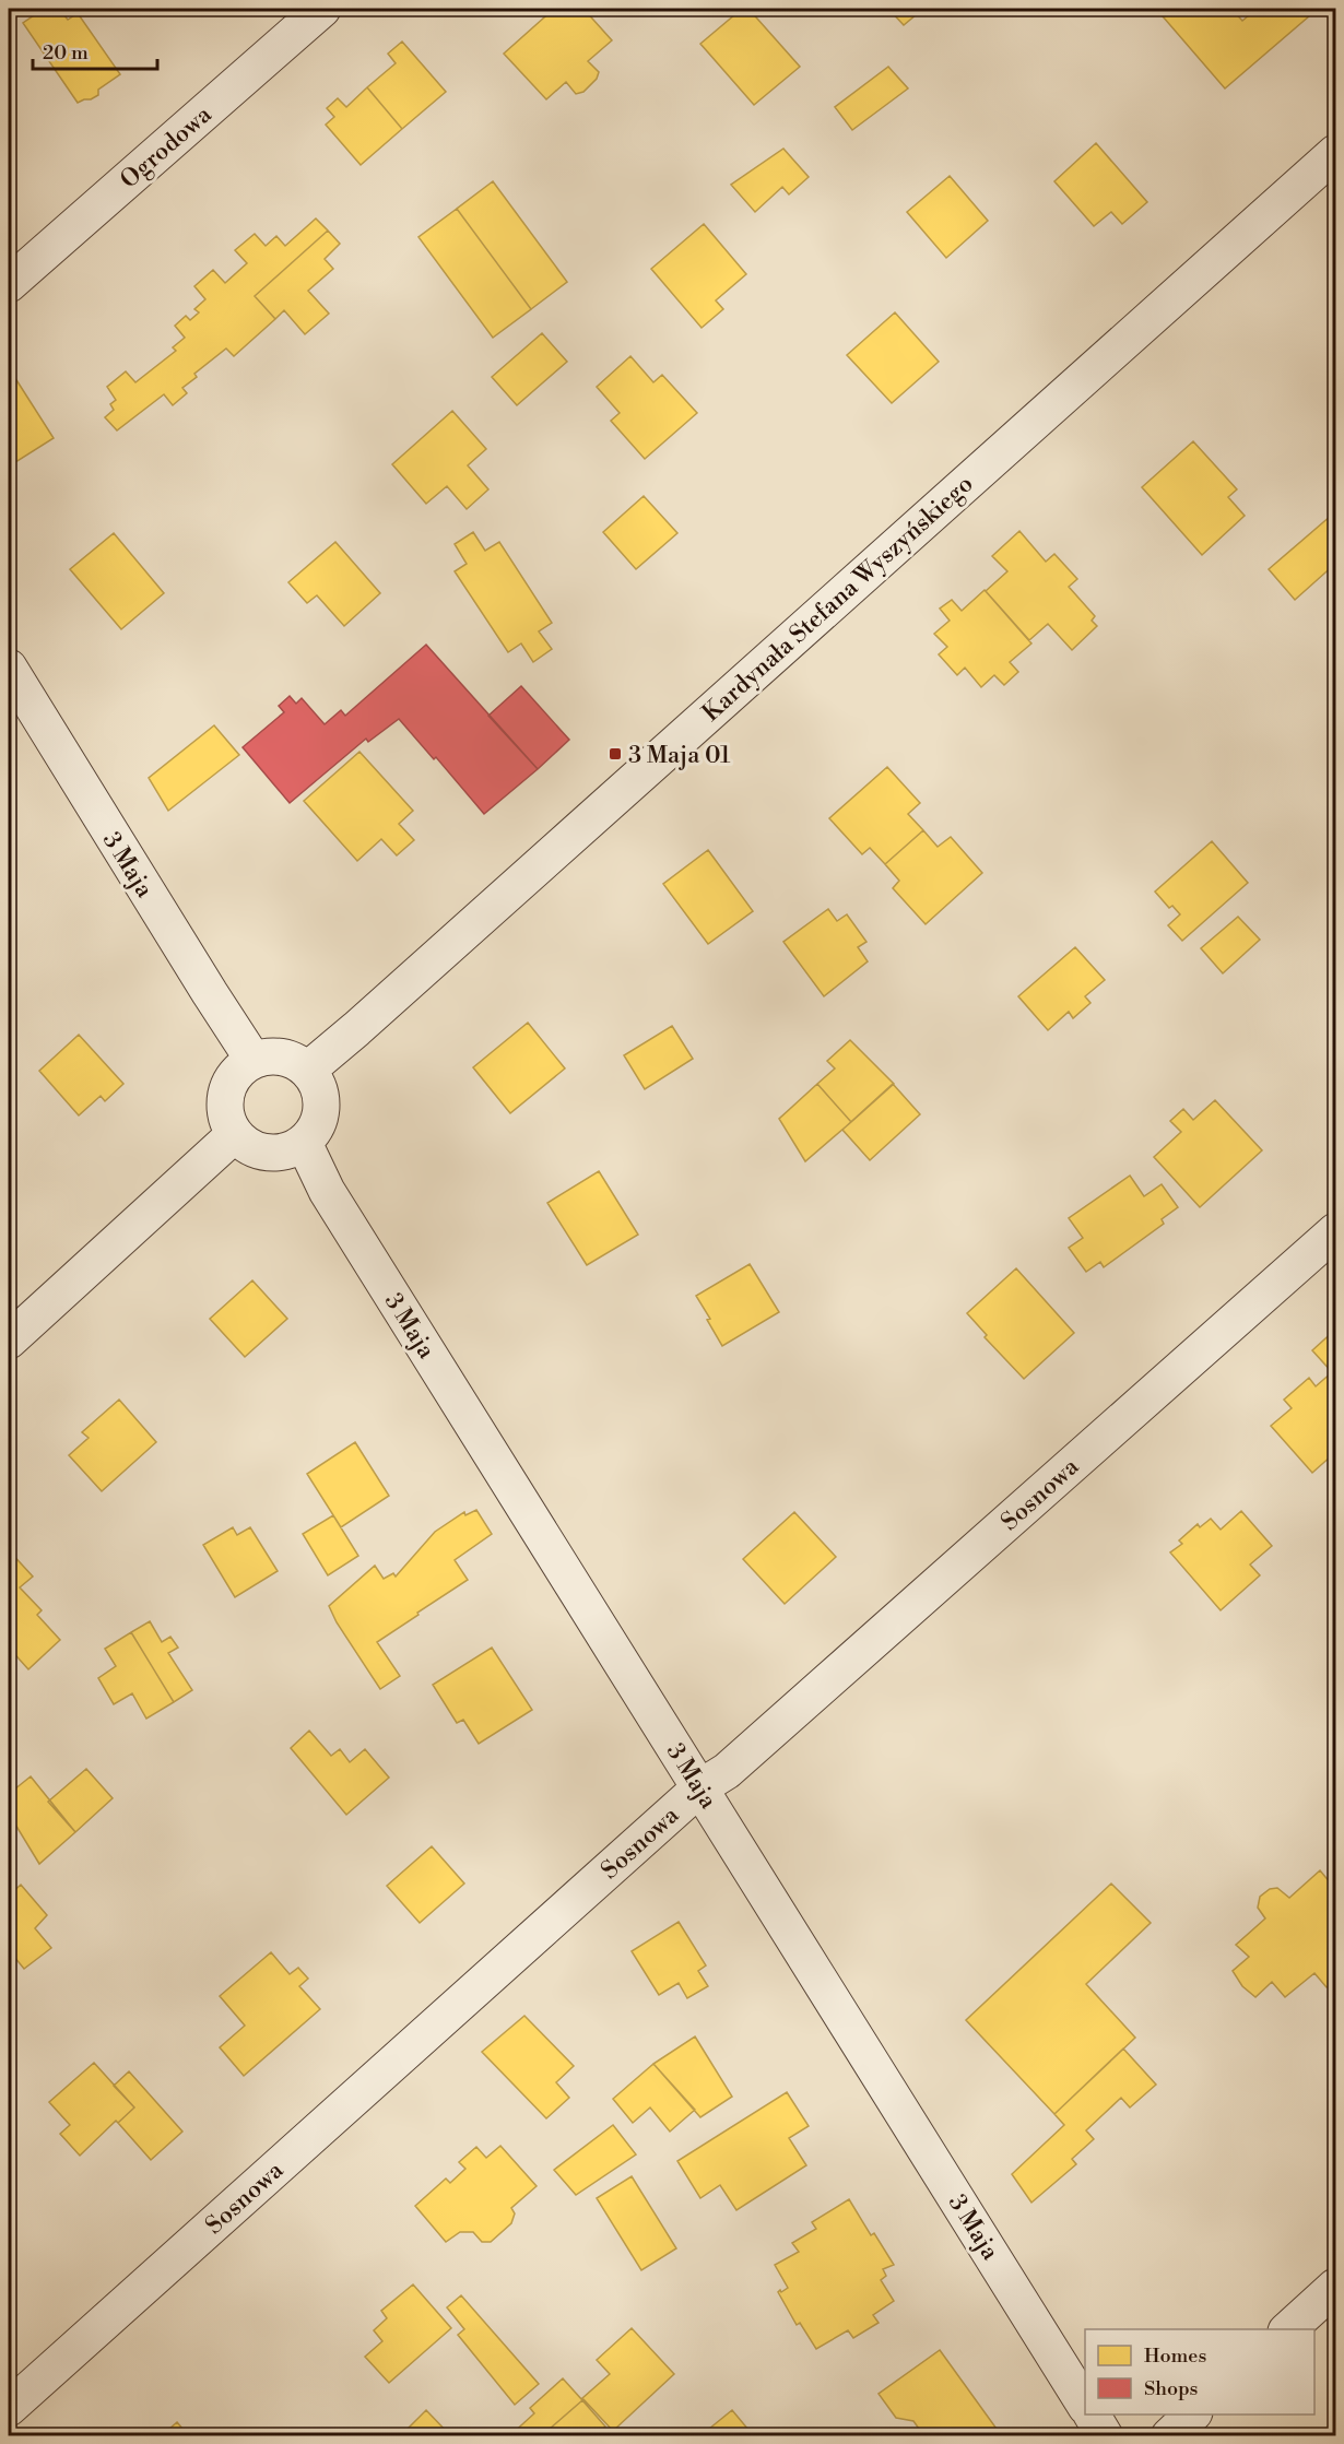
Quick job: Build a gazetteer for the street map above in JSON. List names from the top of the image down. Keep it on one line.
{"streets":{"street":["Ogrodowa","Kardynała Stefana Wyszyńskiego","3 Maja","Sosnowa"]},"crossings":[["Kardynała Stefana Wyszyńskiego","3 Maja"],["3 Maja","Sosnowa"]],"places":{"transit":["3 Maja 01"]},"legend":["Homes","Shops"],"scale_bar":"20 m"}
